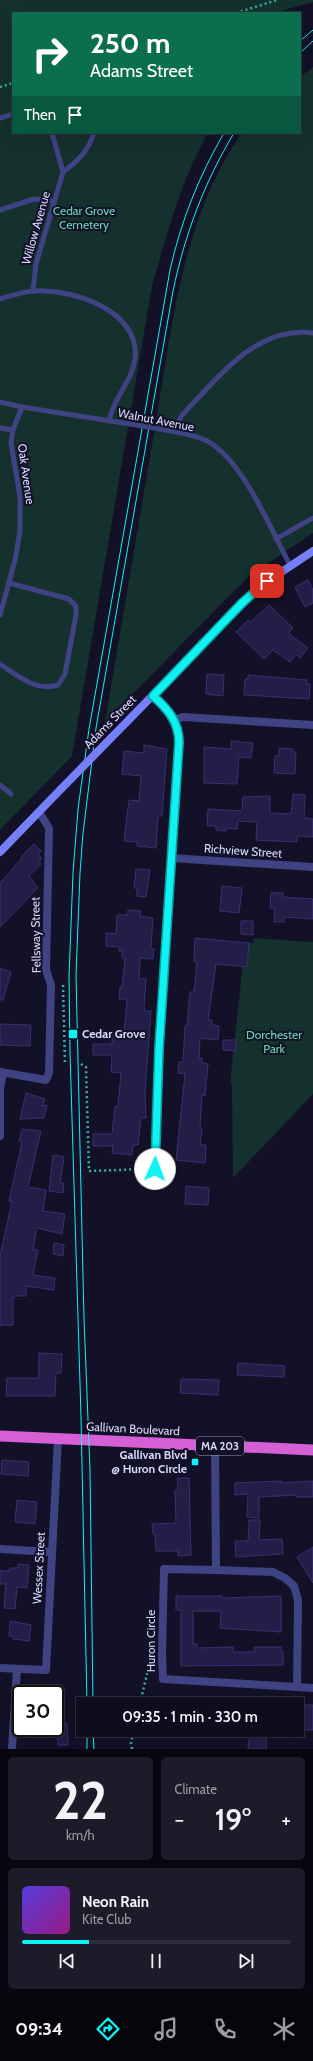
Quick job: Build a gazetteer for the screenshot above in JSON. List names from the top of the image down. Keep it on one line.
{"streets":{"highway":["Gallivan Boulevard","MA 203"],"main road":["Adams Street"],"street":["Richview Street","Fellsway Street","Wessex Street","Huron Circle"],"lane":["Willow Avenue","Walnut Avenue","Oak Avenue"]},"crossings":[["Walnut Avenue","Oak Avenue"],["Walnut Avenue","Adams Street"],["Adams Street","Fellsway Street"],["Gallivan Boulevard","Wessex Street"]],"parks":["Cedar Grove Cemetery","Dorchester Park"],"places":{"transit":["Cedar Grove","Gallivan Blvd @ Huron Circle"]},"page":{"turn":["250 m","Adams Street"],"then":"Then","limit":"30","trip":"09:35 · 1 min · 330 m","tile":[["22","km/h"],"Climate"],"heat":["−","19°","+"],"song":["Neon Rain","Kite Club"],"tabs":"09:34"}}
